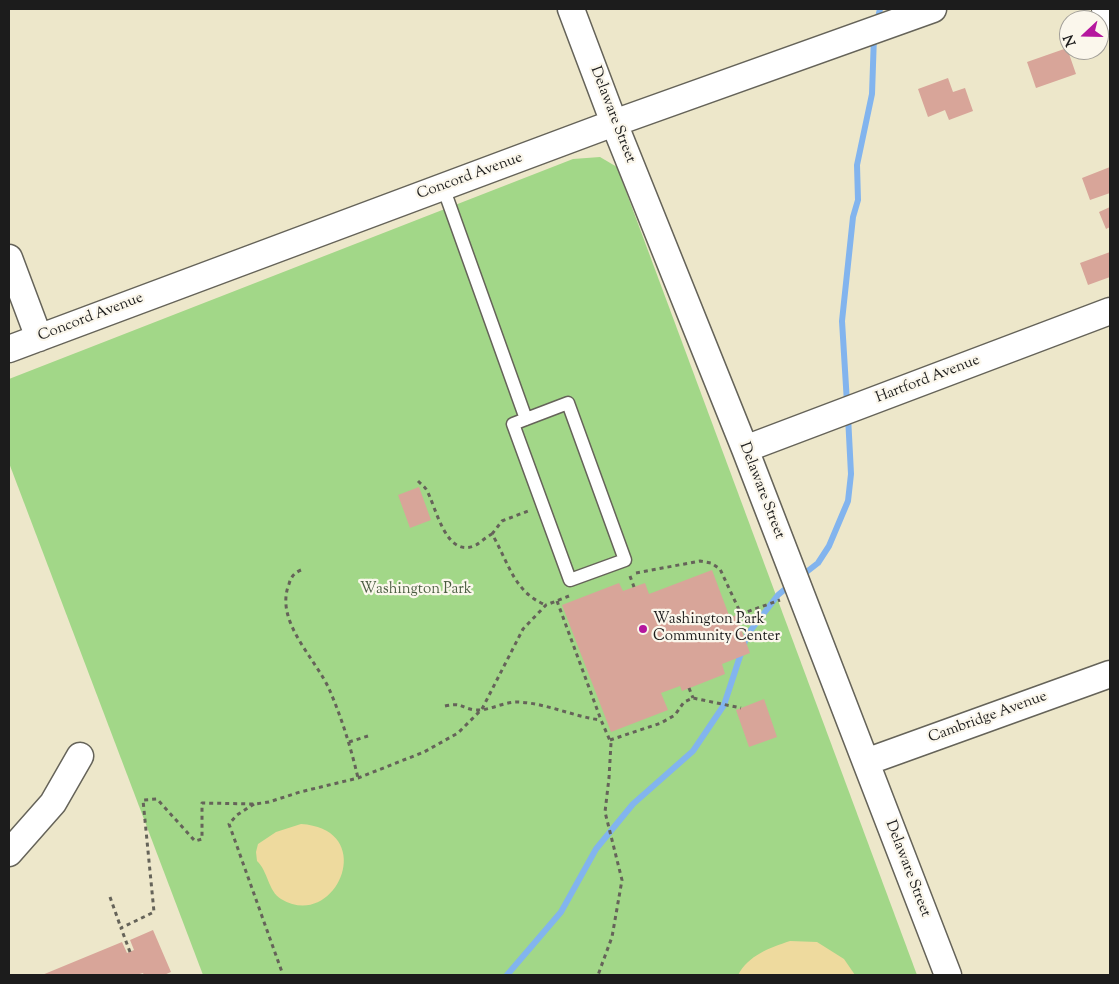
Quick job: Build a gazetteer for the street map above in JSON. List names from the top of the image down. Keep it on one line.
{"streets":{"street":["Delaware Street","Concord Avenue","Hartford Avenue","Cambridge Avenue"]},"crossings":[["Delaware Street","Concord Avenue"],["Delaware Street","Hartford Avenue"],["Delaware Street","Cambridge Avenue"]],"parks":["Washington Park"],"places":["Washington Park Community Center"],"north":"left"}
